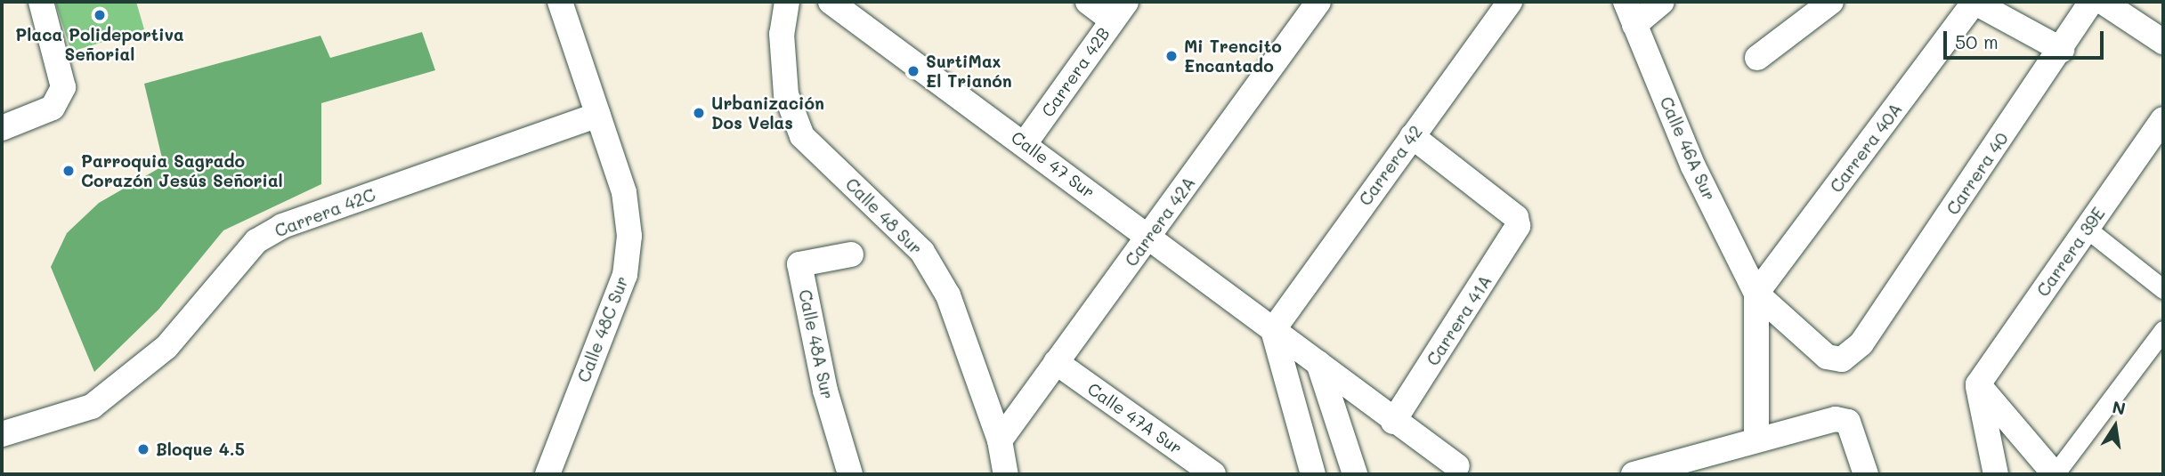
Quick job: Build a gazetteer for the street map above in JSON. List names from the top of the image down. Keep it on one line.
{"streets":{"street":["Carrera 42B","Carrera 40A","Calle 46A Sur","Calle 47 Sur","Carrera 42","Carrera 40","Carrera 42C","Calle 48 Sur","Carrera 42A","Carrera 39E","Carrera 41A","Calle 48C Sur","Calle 48A Sur","Calle 47A Sur"]},"crossings":[["Carrera 42B","Calle 47 Sur"],["Carrera 40A","Calle 46A Sur"],["Calle 46A Sur","Carrera 40"],["Calle 47 Sur","Carrera 42"],["Calle 47 Sur","Carrera 42A"],["Calle 47 Sur","Carrera 41A"],["Carrera 42","Carrera 41A"],["Carrera 42C","Calle 48C Sur"],["Calle 48 Sur","Carrera 42A"],["Carrera 42A","Calle 47A Sur"]],"places":["Placa Polideportiva Señorial","Mi Trencito Encantado","SurtiMax El Trianón","Urbanización Dos Velas","Parroquia Sagrado Corazón Jesús Señorial","Bloque 4.5"],"scale_bar":"50 m","north":"top"}
